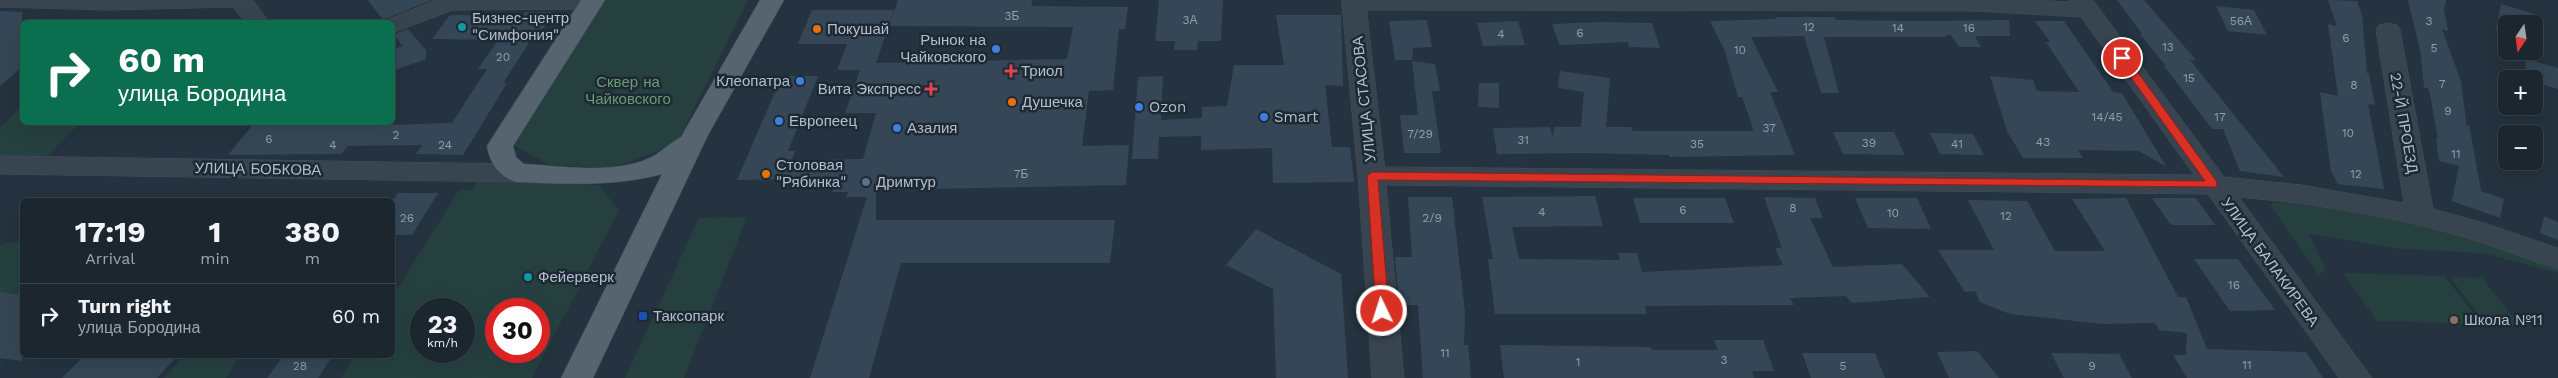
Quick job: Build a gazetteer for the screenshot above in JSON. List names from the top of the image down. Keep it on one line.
{"streets":{"street":["УЛИЦА СТАСОВА","22-Й ПРОЕЗД","УЛИЦА БОБКОВА","УЛИЦА БАЛАКИРЕВА"]},"parks":["Сквер на Чайковского"],"places":{"other":["Бизнес-центр \"Симфония\"","Покушай","Рынок на Чайковского","Клеопатра","Душечка","Ozon","Smart","Европеец","Азалия","Столовая \"Рябинка\"","Дримтур","Фейерверк","Школа №11"],"health":["Триол","Вита Экспресс"],"transit":["Таксопарк"]},"house_numbers":["3Б","3А","56А","3","12","14","16","6","4","6","13","5","10","20","15","7","8","9","14/45","17","37","10","7/29","2","6","31","43","39","35","41","4","24","11","7Б","12","8","6","4","10","12","26","2/9","16","11","3","1","11","28","5","9"],"north":"bottom","page":{"map_buttons":["+","−"],"turn":["60 m","улица Бородина"],"eta":["17:19","Arrival","1","min","380","m"],"list":[{"name":"Turn right","note":"улица Бородина","value":"60 m"}],"speed":"23 km/h","limit":"30"}}
